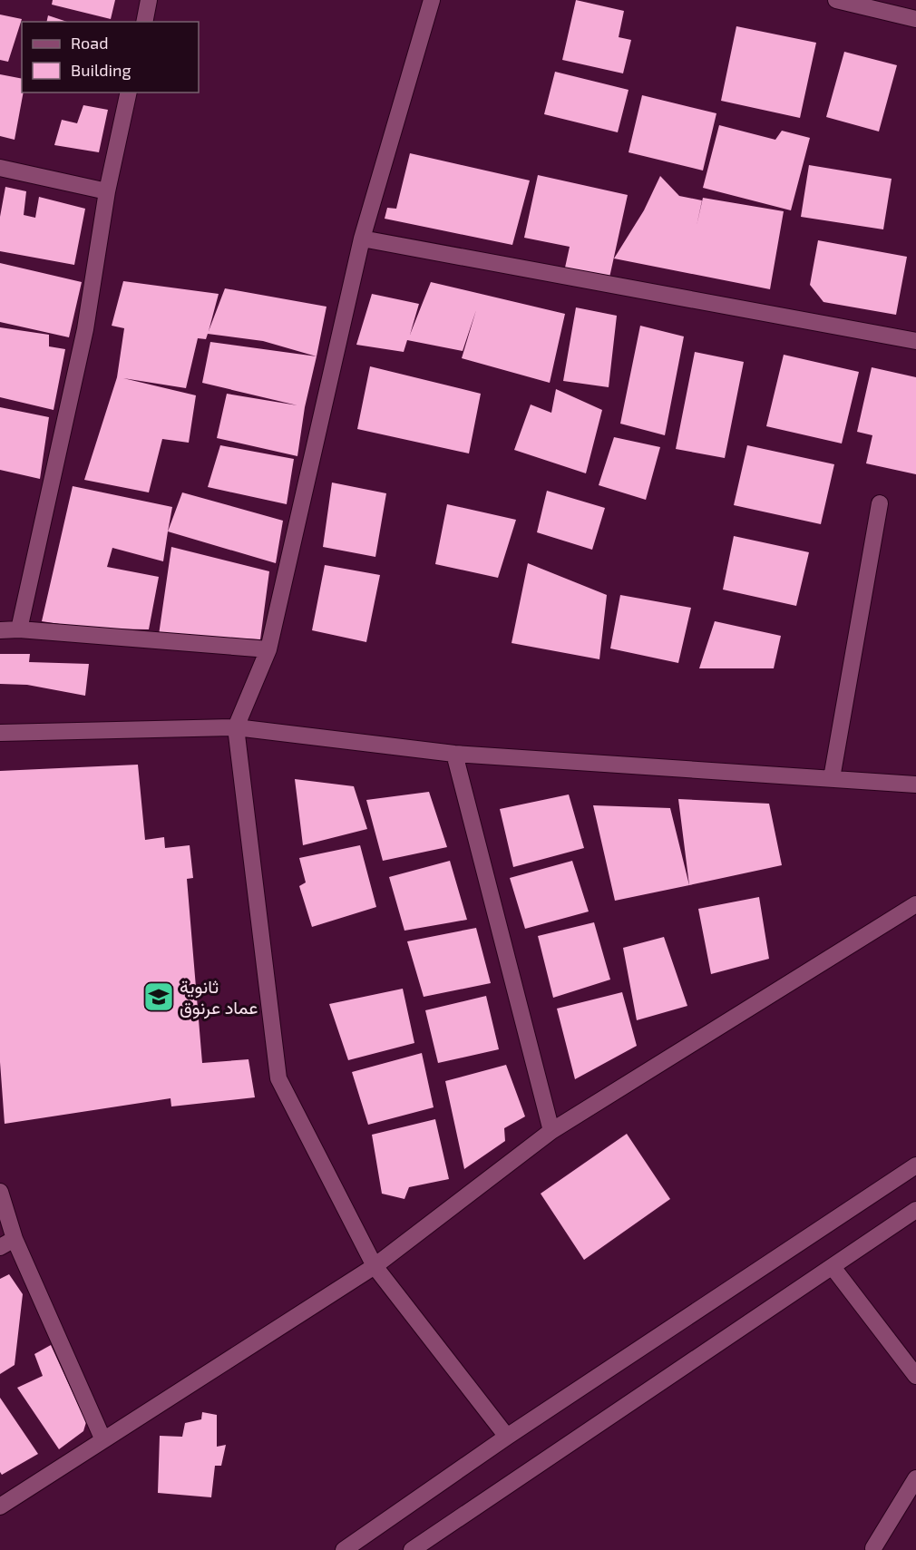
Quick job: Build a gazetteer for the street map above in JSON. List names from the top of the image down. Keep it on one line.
{"places":{"school or university":["ثانوية عماد عرنوق"]},"legend":["Road","Building"]}
